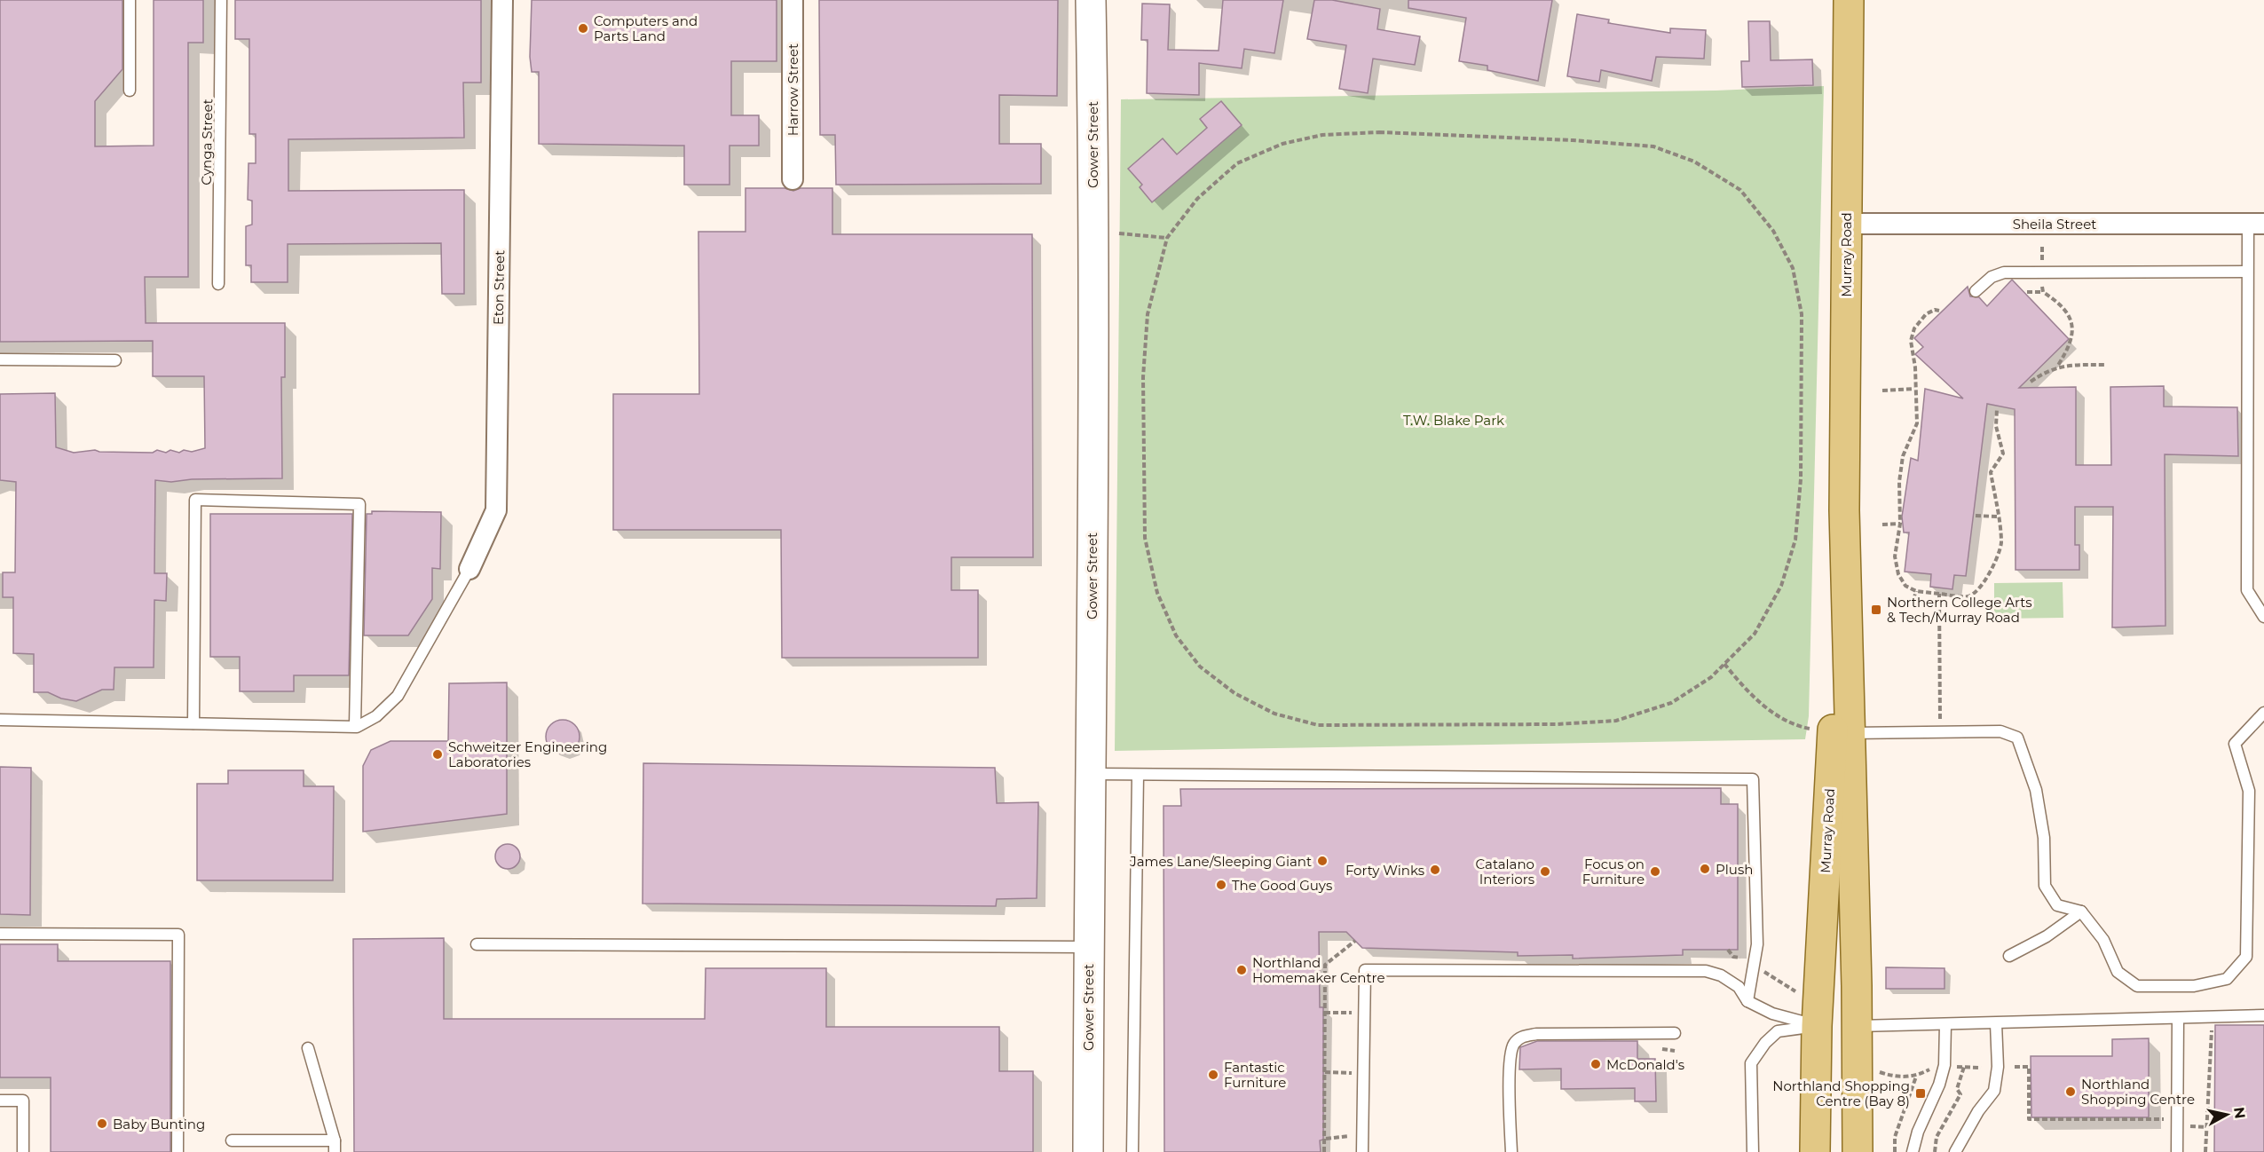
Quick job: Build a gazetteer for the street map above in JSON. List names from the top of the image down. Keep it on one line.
{"streets":{"main road":["Murray Road"],"street":["Harrow Street","Gower Street","Sheila Street","Eton Street"],"lane":["Cynga Street"]},"crossings":[["Sheila Street","Murray Road"]],"parks":["T.W. Blake Park"],"places":{"other":["Computers and Parts Land","Schweitzer Engineering Laboratories","James Lane/Sleeping Giant","Plush","Forty Winks","Catalano Interiors","Focus on Furniture","The Good Guys","Northland Homemaker Centre","McDonald's","Fantastic Furniture","Northland Shopping Centre","Baby Bunting"],"transit":["Northern College Arts & Tech/Murray Road","Northland Shopping Centre (Bay 8)"]},"north":"right"}
